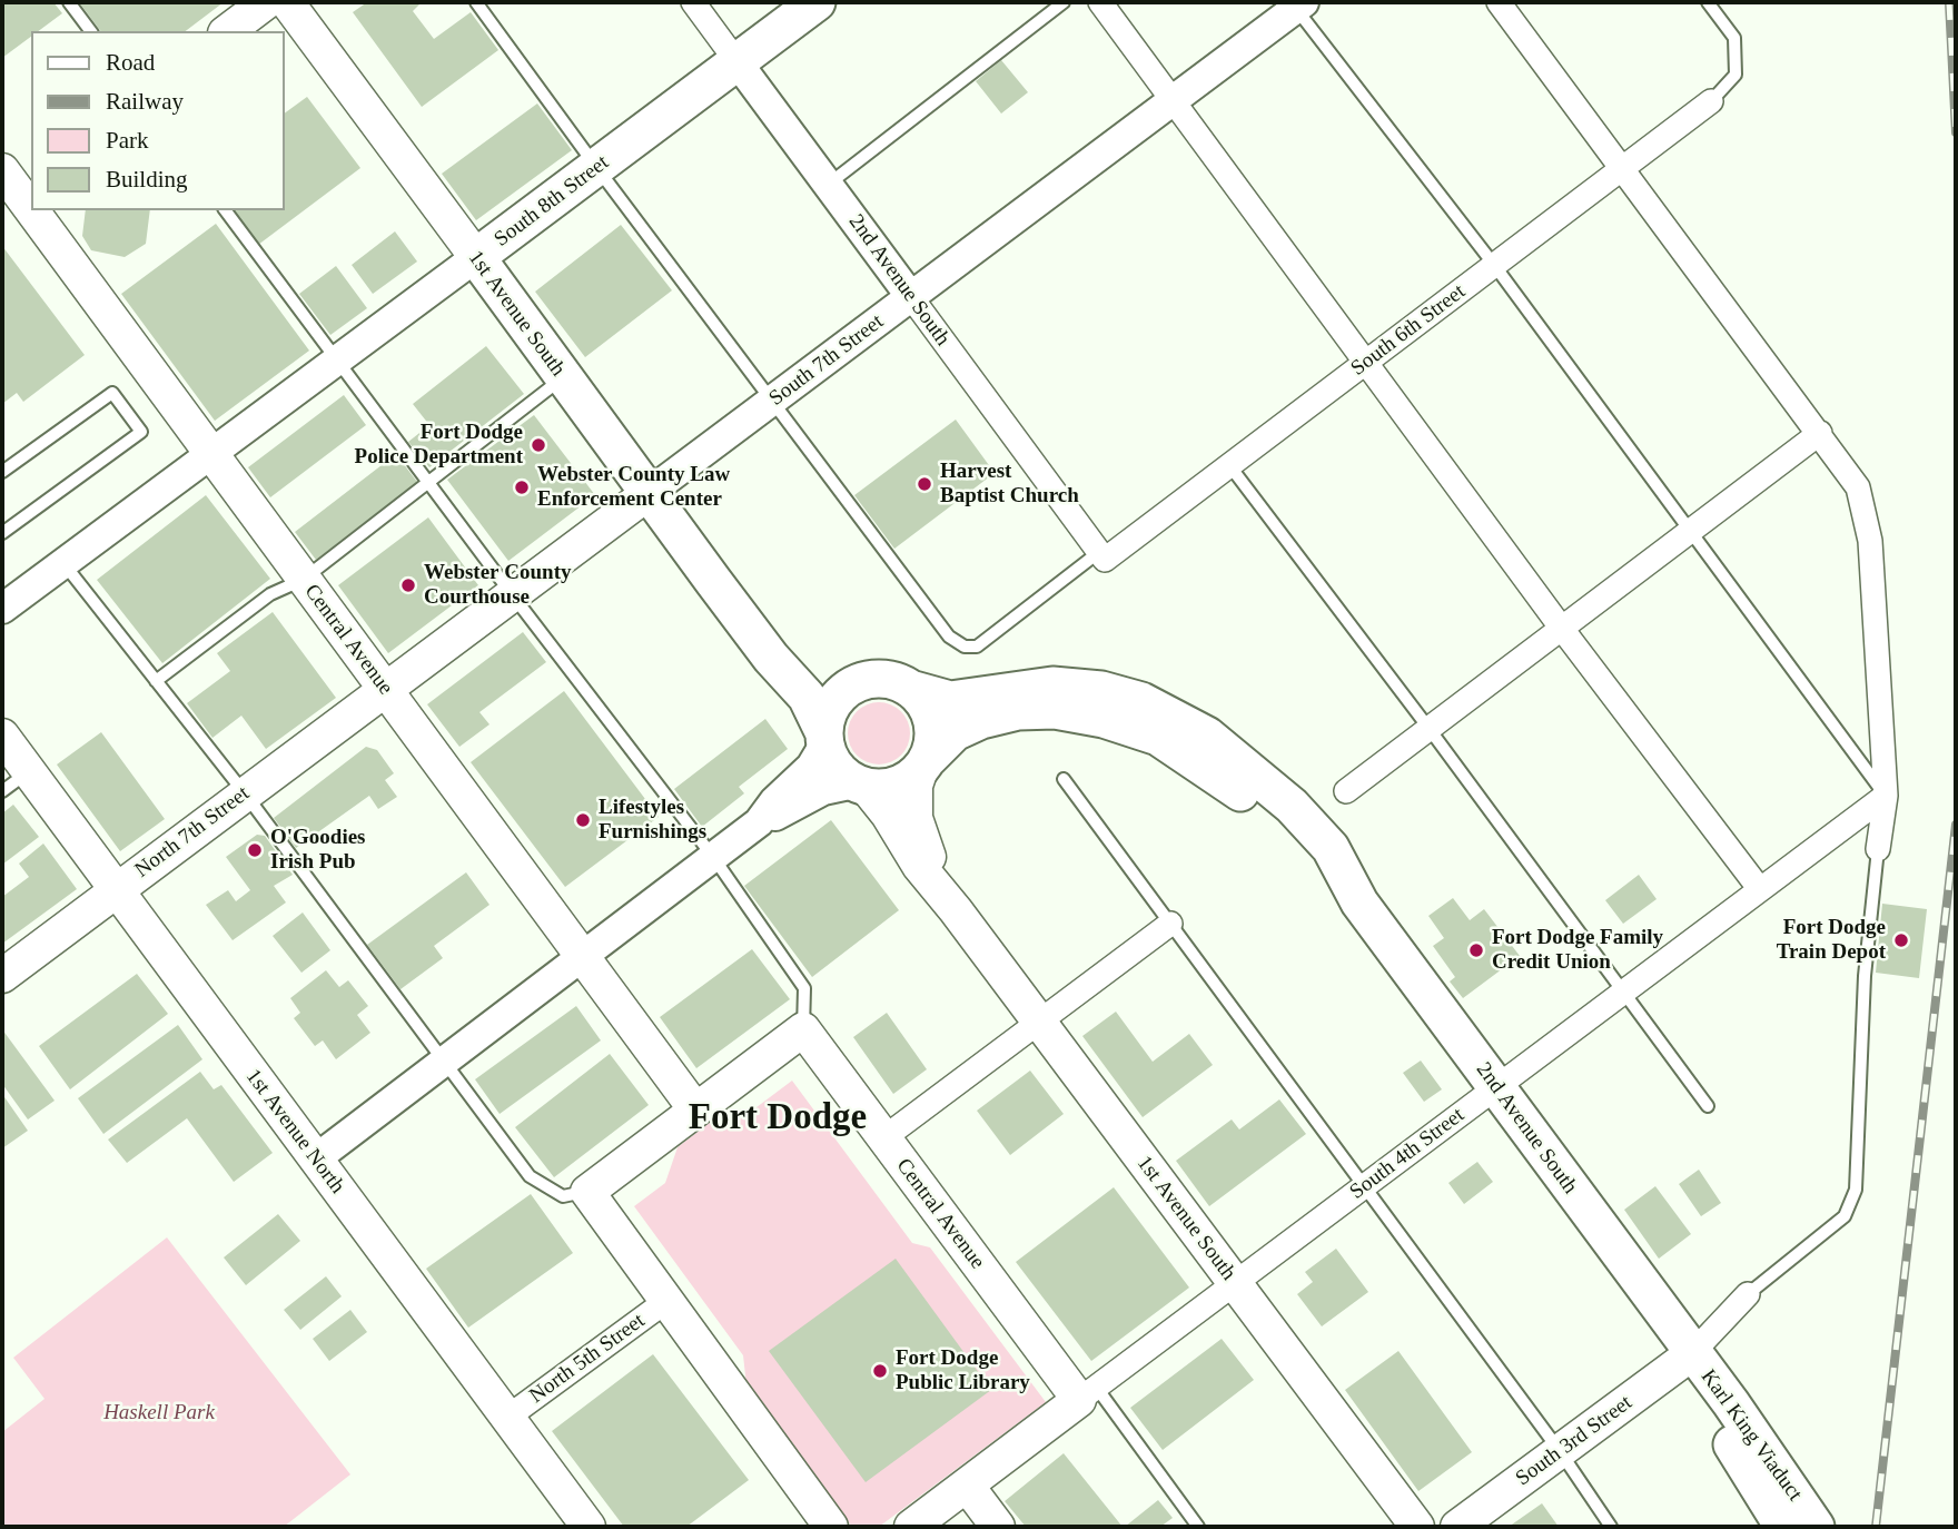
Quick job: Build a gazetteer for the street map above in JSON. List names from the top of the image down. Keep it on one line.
{"streets":{"main road":["South 8th Street","2nd Avenue South","1st Avenue South","South 7th Street","Central Avenue","North 7th Street","1st Avenue North","South 4th Street","Karl King Viaduct","South 3rd Street"],"street":["South 6th Street","North 5th Street"]},"crossings":[["South 8th Street","2nd Avenue South"],["South 8th Street","1st Avenue South"],["South 8th Street","Central Avenue"],["2nd Avenue South","1st Avenue South"],["2nd Avenue South","South 6th Street"],["2nd Avenue South","South 7th Street"],["2nd Avenue South","South 4th Street"],["2nd Avenue South","Karl King Viaduct"],["2nd Avenue South","South 3rd Street"],["1st Avenue South","South 7th Street"],["1st Avenue South","South 4th Street"],["South 7th Street","Central Avenue"],["South 7th Street","North 7th Street"],["Central Avenue","North 7th Street"],["Central Avenue","South 4th Street"],["North 7th Street","1st Avenue North"],["1st Avenue North","North 5th Street"],["Karl King Viaduct","South 3rd Street"]],"districts":["Fort Dodge"],"parks":["Haskell Park"],"places":["Fort Dodge Police Department","Harvest Baptist Church","Webster County Law Enforcement Center","Webster County Courthouse","Lifestyles Furnishings","O'Goodies Irish Pub","Fort Dodge Train Depot","Fort Dodge Family Credit Union","Fort Dodge Public Library"],"legend":["Road","Railway","Park","Building"]}
